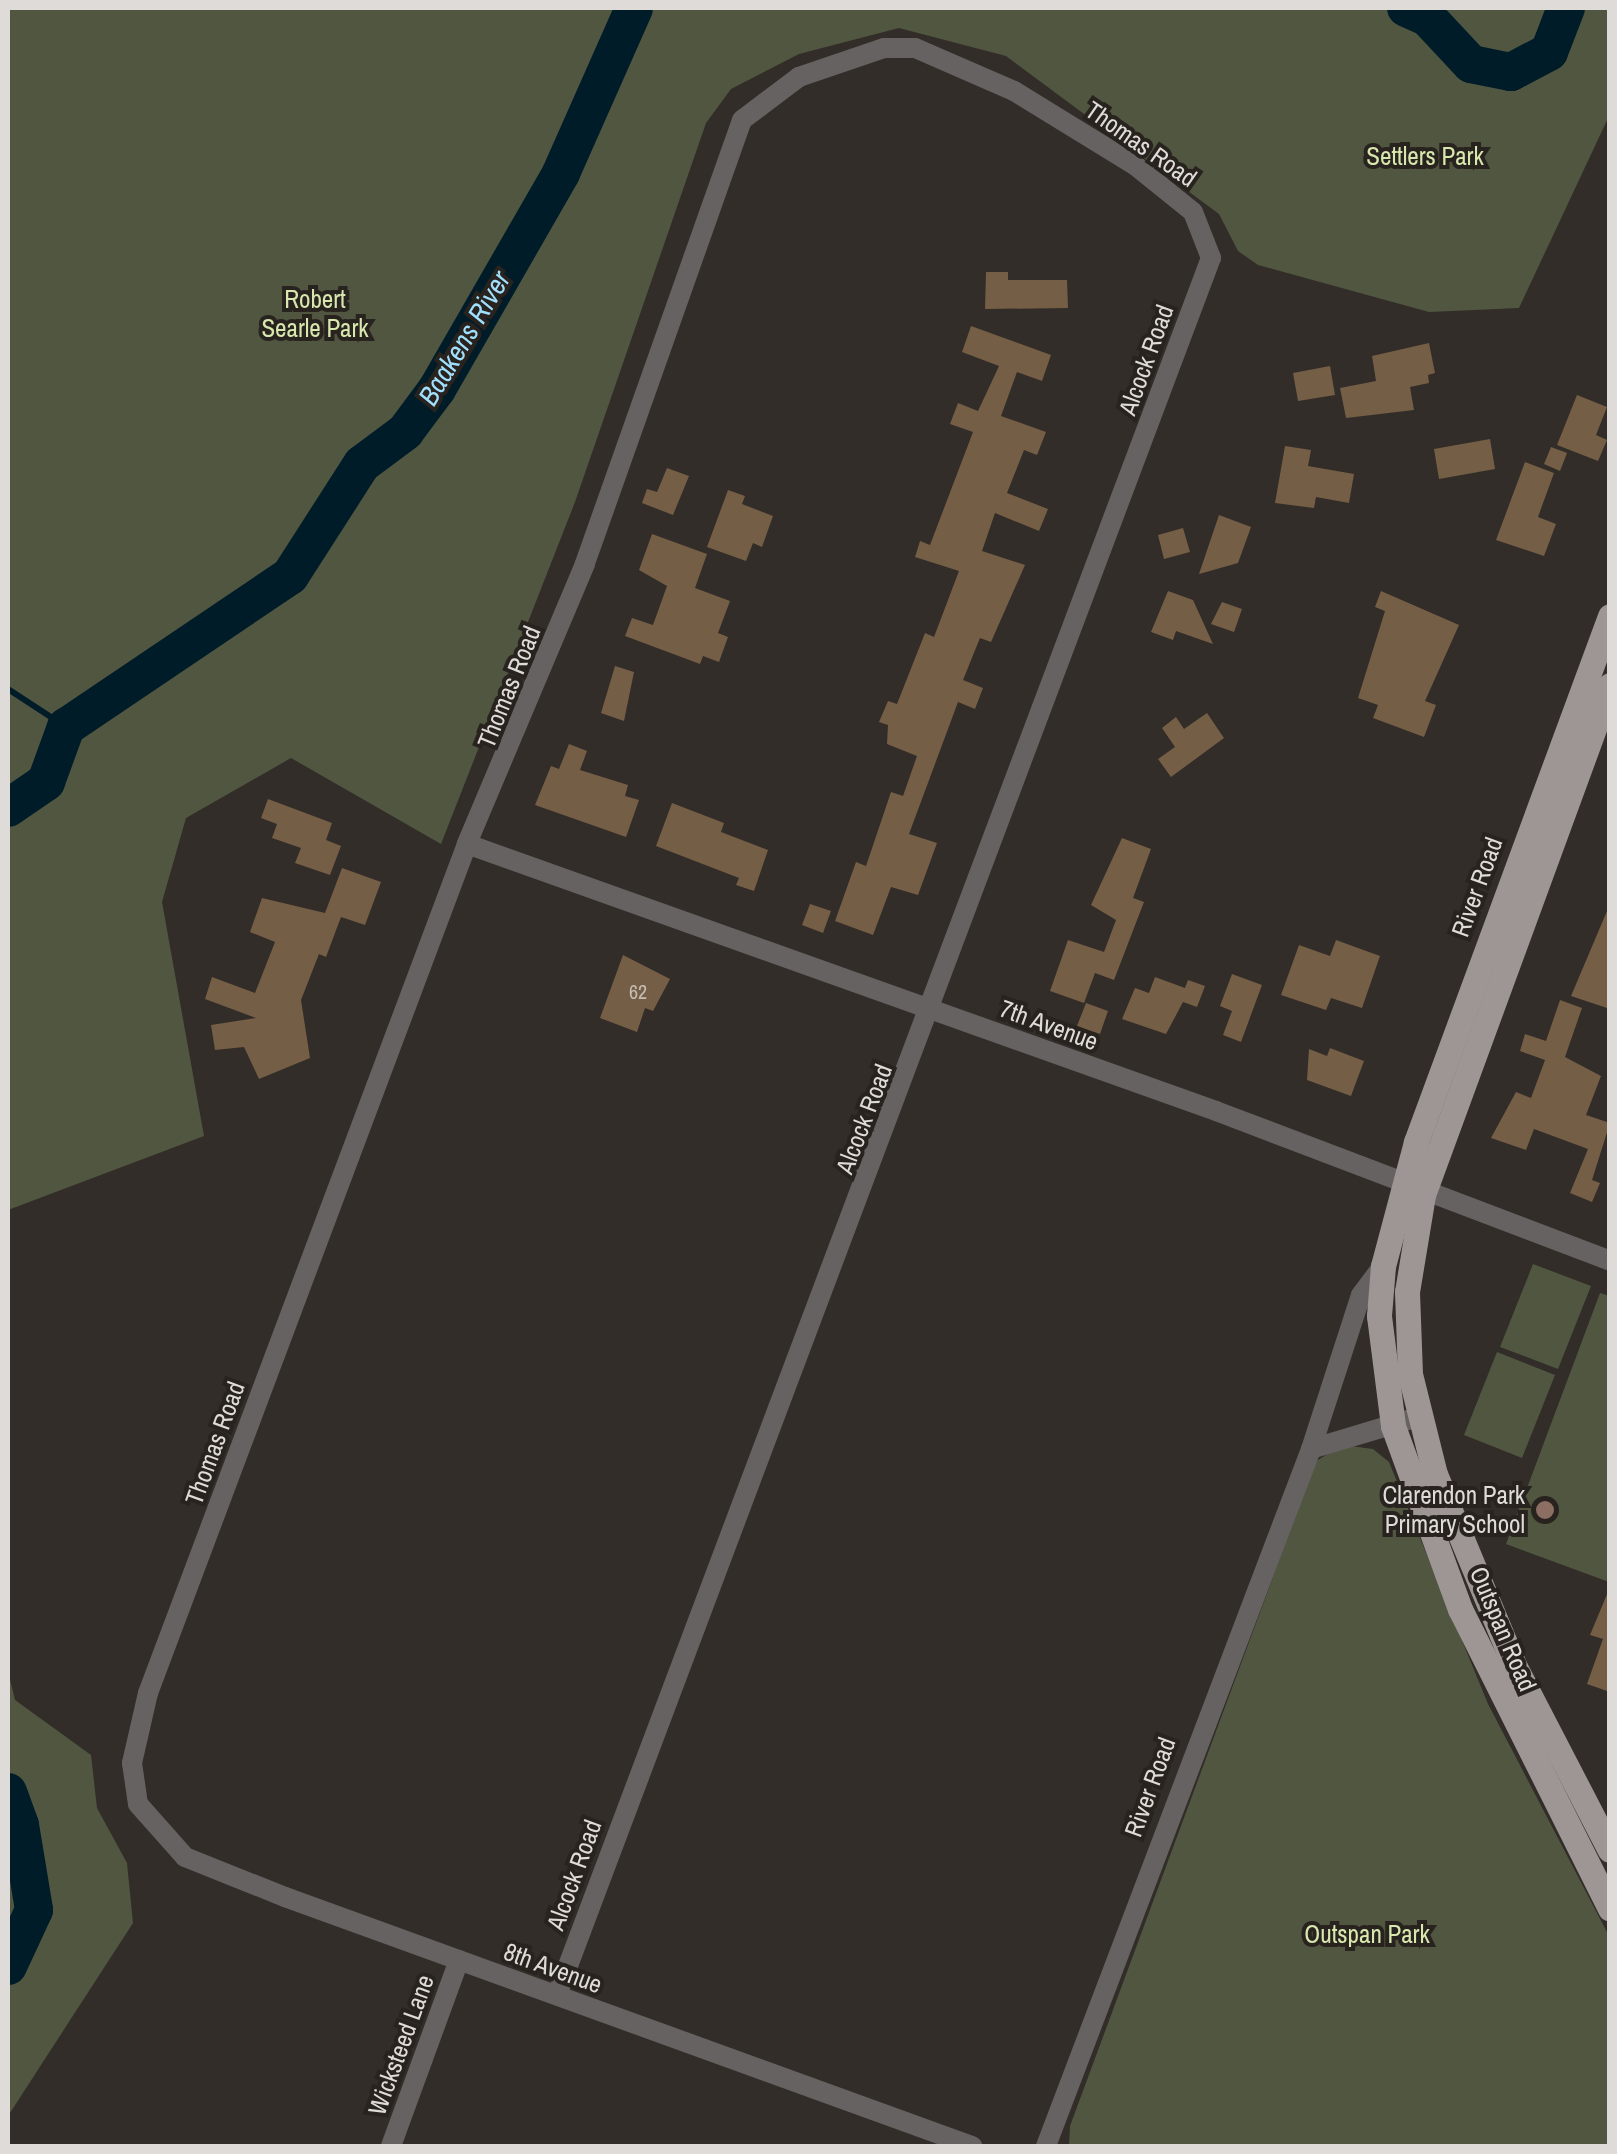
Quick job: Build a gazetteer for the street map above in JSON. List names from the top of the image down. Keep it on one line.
{"streets":{"main road":["River Road","Outspan Road"],"street":["Thomas Road","Alcock Road","7th Avenue","8th Avenue","Wicksteed Lane"]},"crossings":[["Thomas Road","Alcock Road"],["Thomas Road","7th Avenue"],["Thomas Road","8th Avenue"],["Alcock Road","7th Avenue"],["Alcock Road","8th Avenue"],["River Road","7th Avenue"],["River Road","Outspan Road"],["7th Avenue","Outspan Road"],["8th Avenue","Wicksteed Lane"]],"water":["Baakens River"],"parks":["Settlers Park","Robert Searle Park","Outspan Park"],"places":["Clarendon Park Primary School"],"house_numbers":["62"]}
